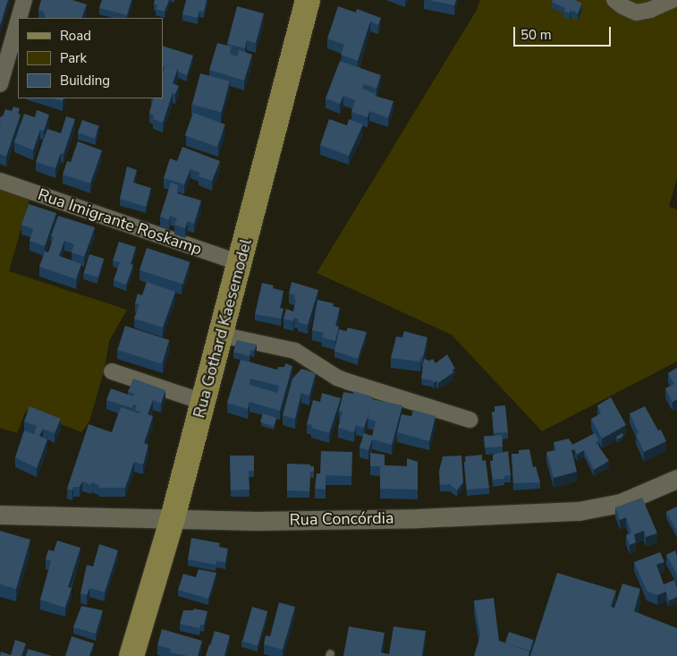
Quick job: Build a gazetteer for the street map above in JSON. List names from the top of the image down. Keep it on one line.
{"streets":{"main road":["Rua Gothard Kaesemodel"],"street":["Rua Imigrante Roskamp","Rua Concórdia"]},"crossings":[["Rua Imigrante Roskamp","Rua Gothard Kaesemodel"],["Rua Gothard Kaesemodel","Rua Concórdia"]],"legend":["Road","Park","Building"],"scale_bar":"50 m"}
